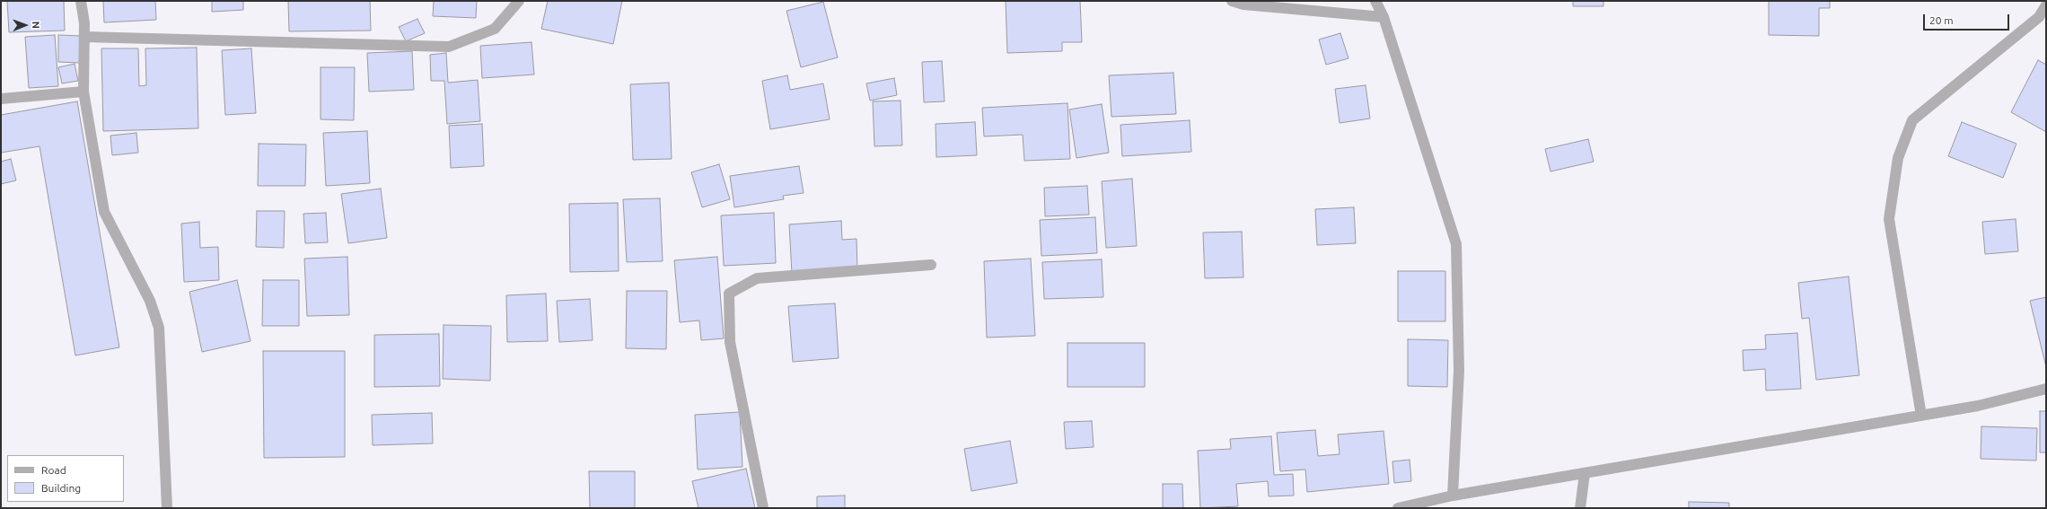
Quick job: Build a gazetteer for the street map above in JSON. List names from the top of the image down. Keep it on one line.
{"legend":["Road","Building"],"scale_bar":"20 m","north":"right"}
